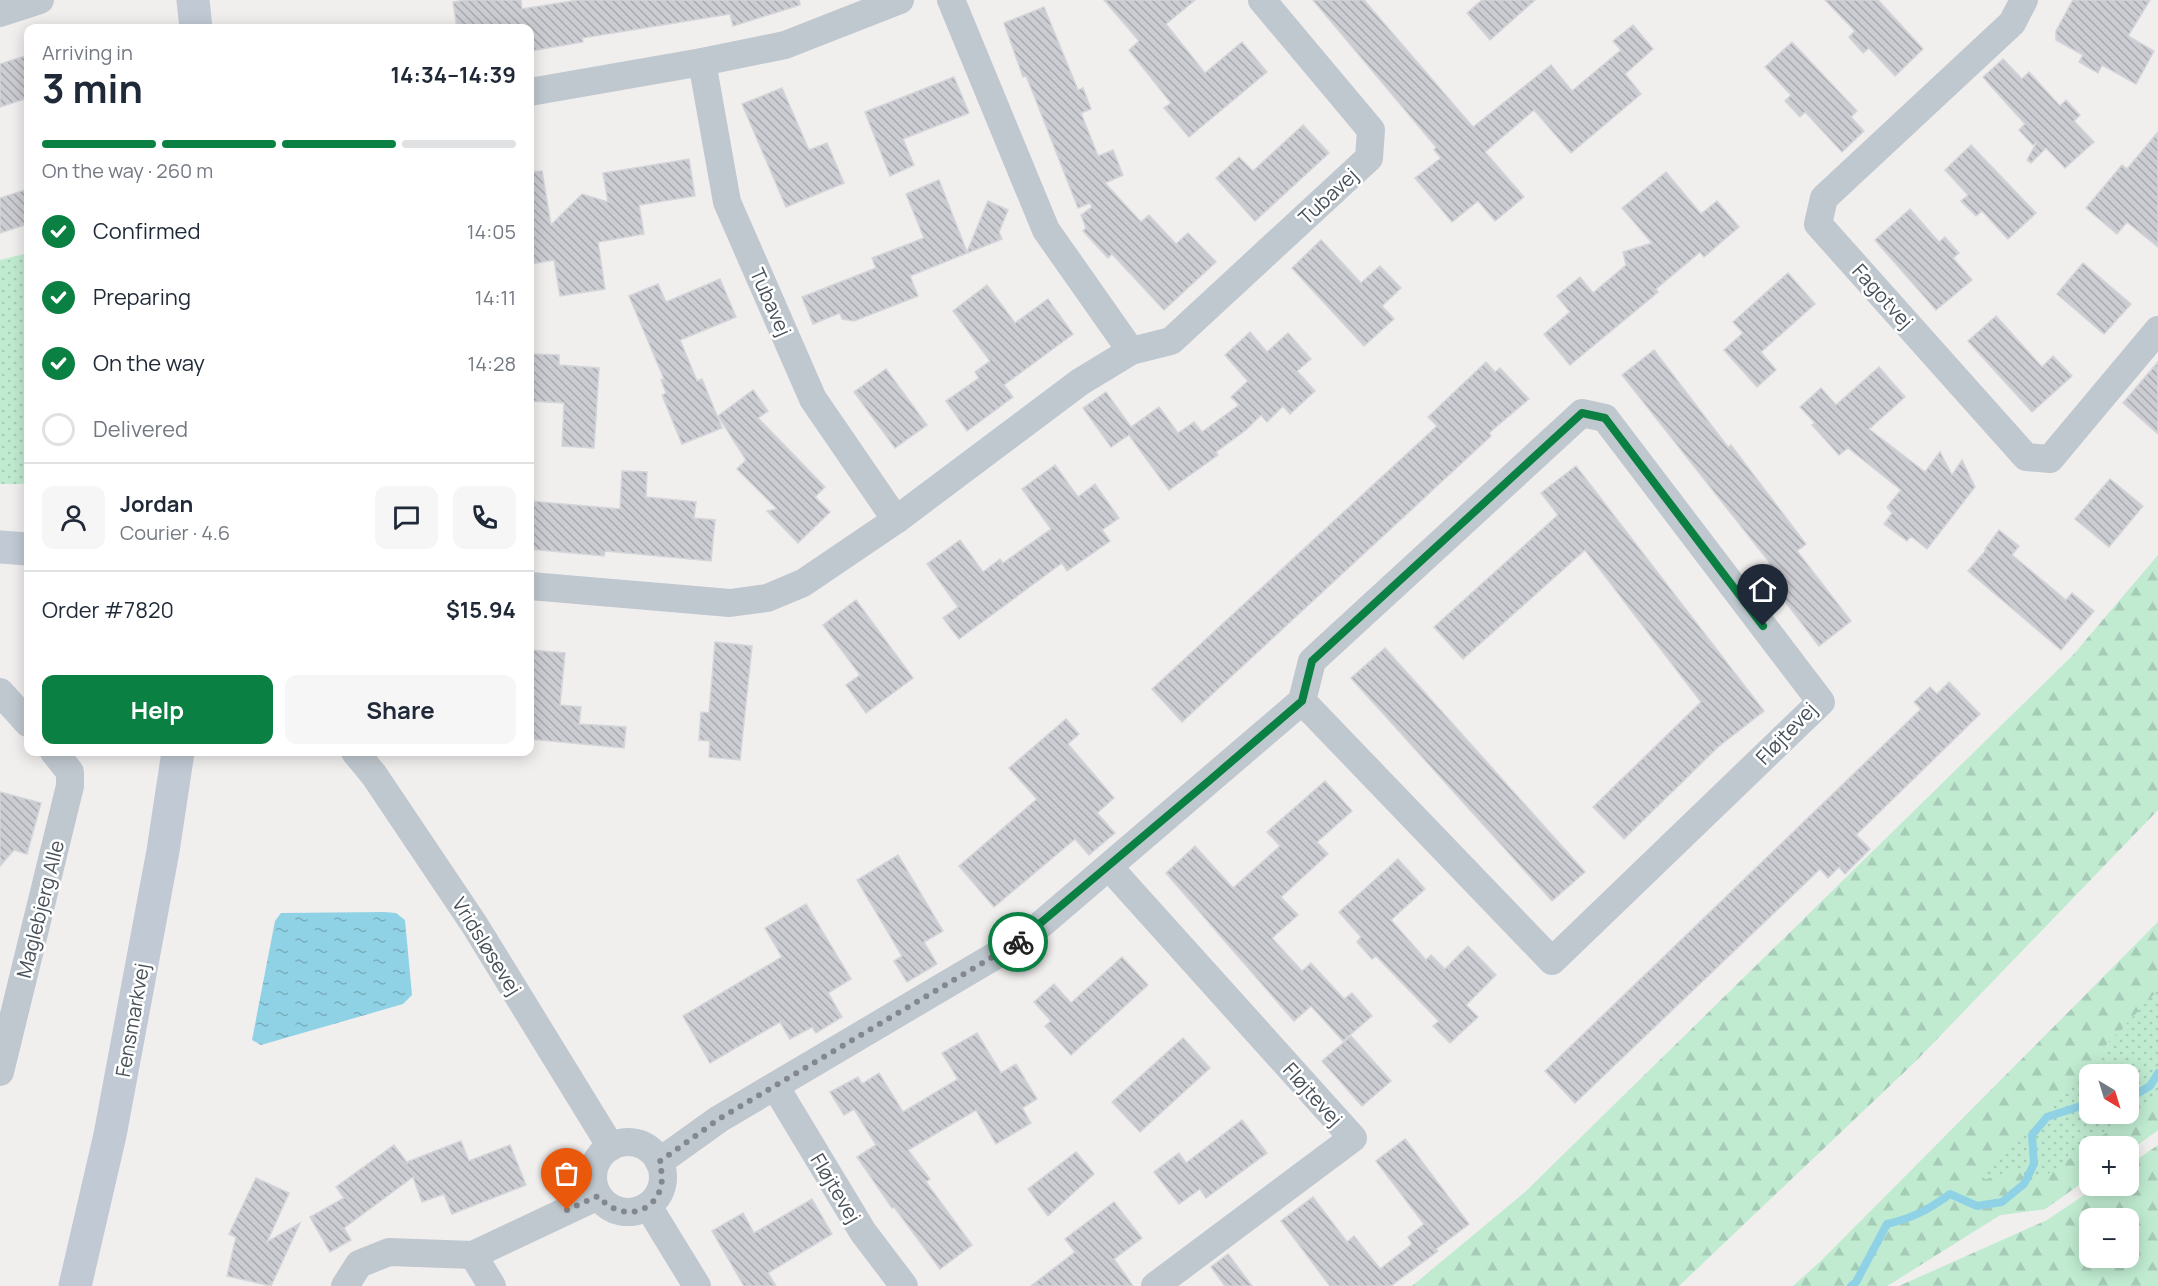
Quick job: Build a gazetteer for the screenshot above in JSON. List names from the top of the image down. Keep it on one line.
{"streets":{"street":["Tubavej","Fagotvej","Fløjtevej","Maglebjerg Alle","Vridsløsevej","Fensmarkvej"]},"north":"bottom right","page":{"heading":["3 min","Arriving in","14:34–14:39"],"panel":["Jordan","Courier · 4.6","Order #7820","$15.94"],"bar":"On the way · 260 m","list":[["Confirmed","14:05"],["Preparing","14:11"],["On the way","14:28"],"Delivered"],"buttons":["Help","Share"],"map_buttons":["+","−"]}}
